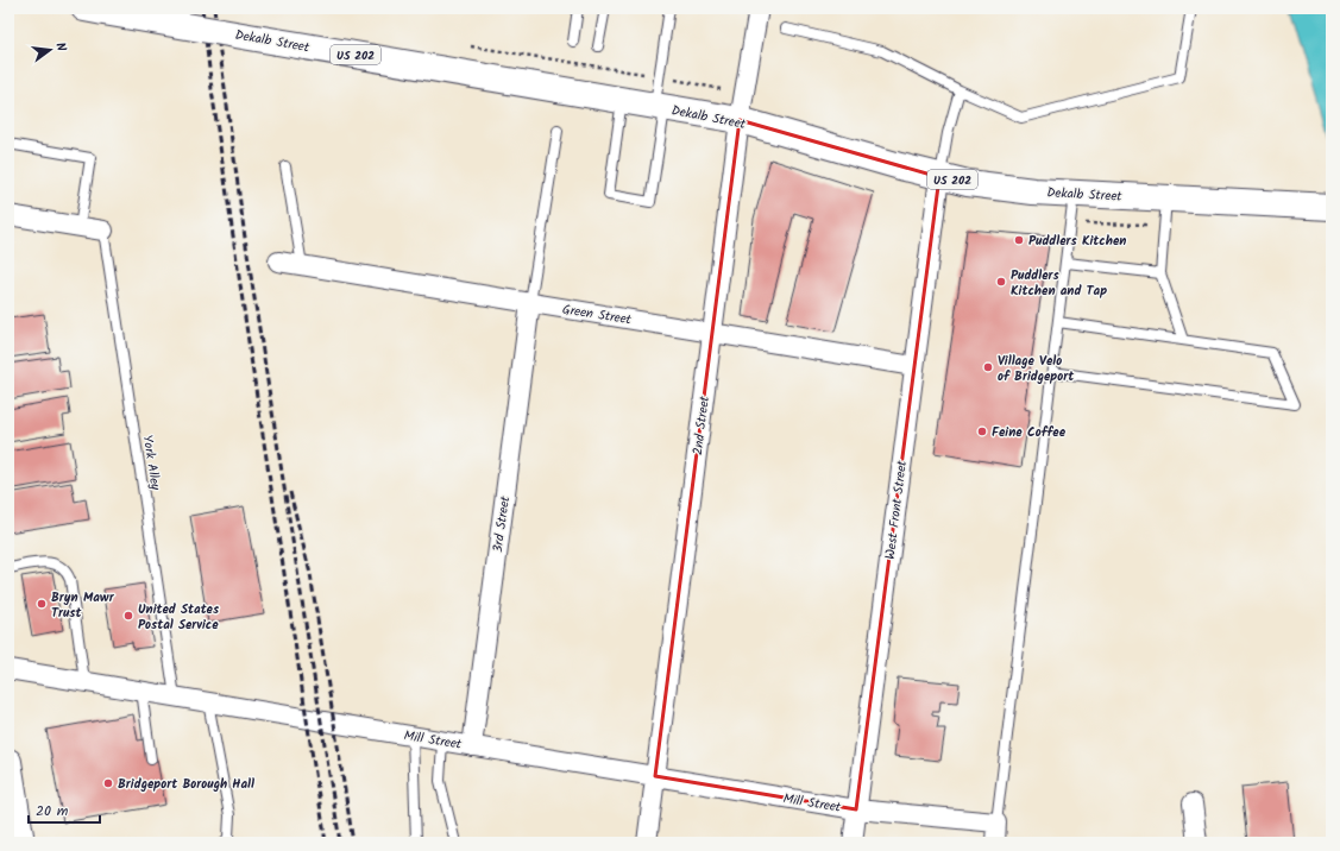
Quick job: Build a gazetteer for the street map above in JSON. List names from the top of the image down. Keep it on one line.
{"streets":{"main road":["Dekalb Street","US 202"],"street":["Green Street","2nd Street","West Front Street","3rd Street","Mill Street"],"lane":["York Alley"]},"crossings":[["Dekalb Street","2nd Street"],["Dekalb Street","West Front Street"],["Green Street","2nd Street"],["Green Street","West Front Street"],["Green Street","3rd Street"],["2nd Street","Mill Street"],["York Alley","Mill Street"],["West Front Street","Mill Street"],["3rd Street","Mill Street"]],"places":["Puddlers Kitchen","Puddlers Kitchen and Tap","Village Velo of Bridgeport","Feine Coffee","Bryn Mawr Trust","United States Postal Service","Bridgeport Borough Hall"],"scale_bar":"20 m","north":"right"}
